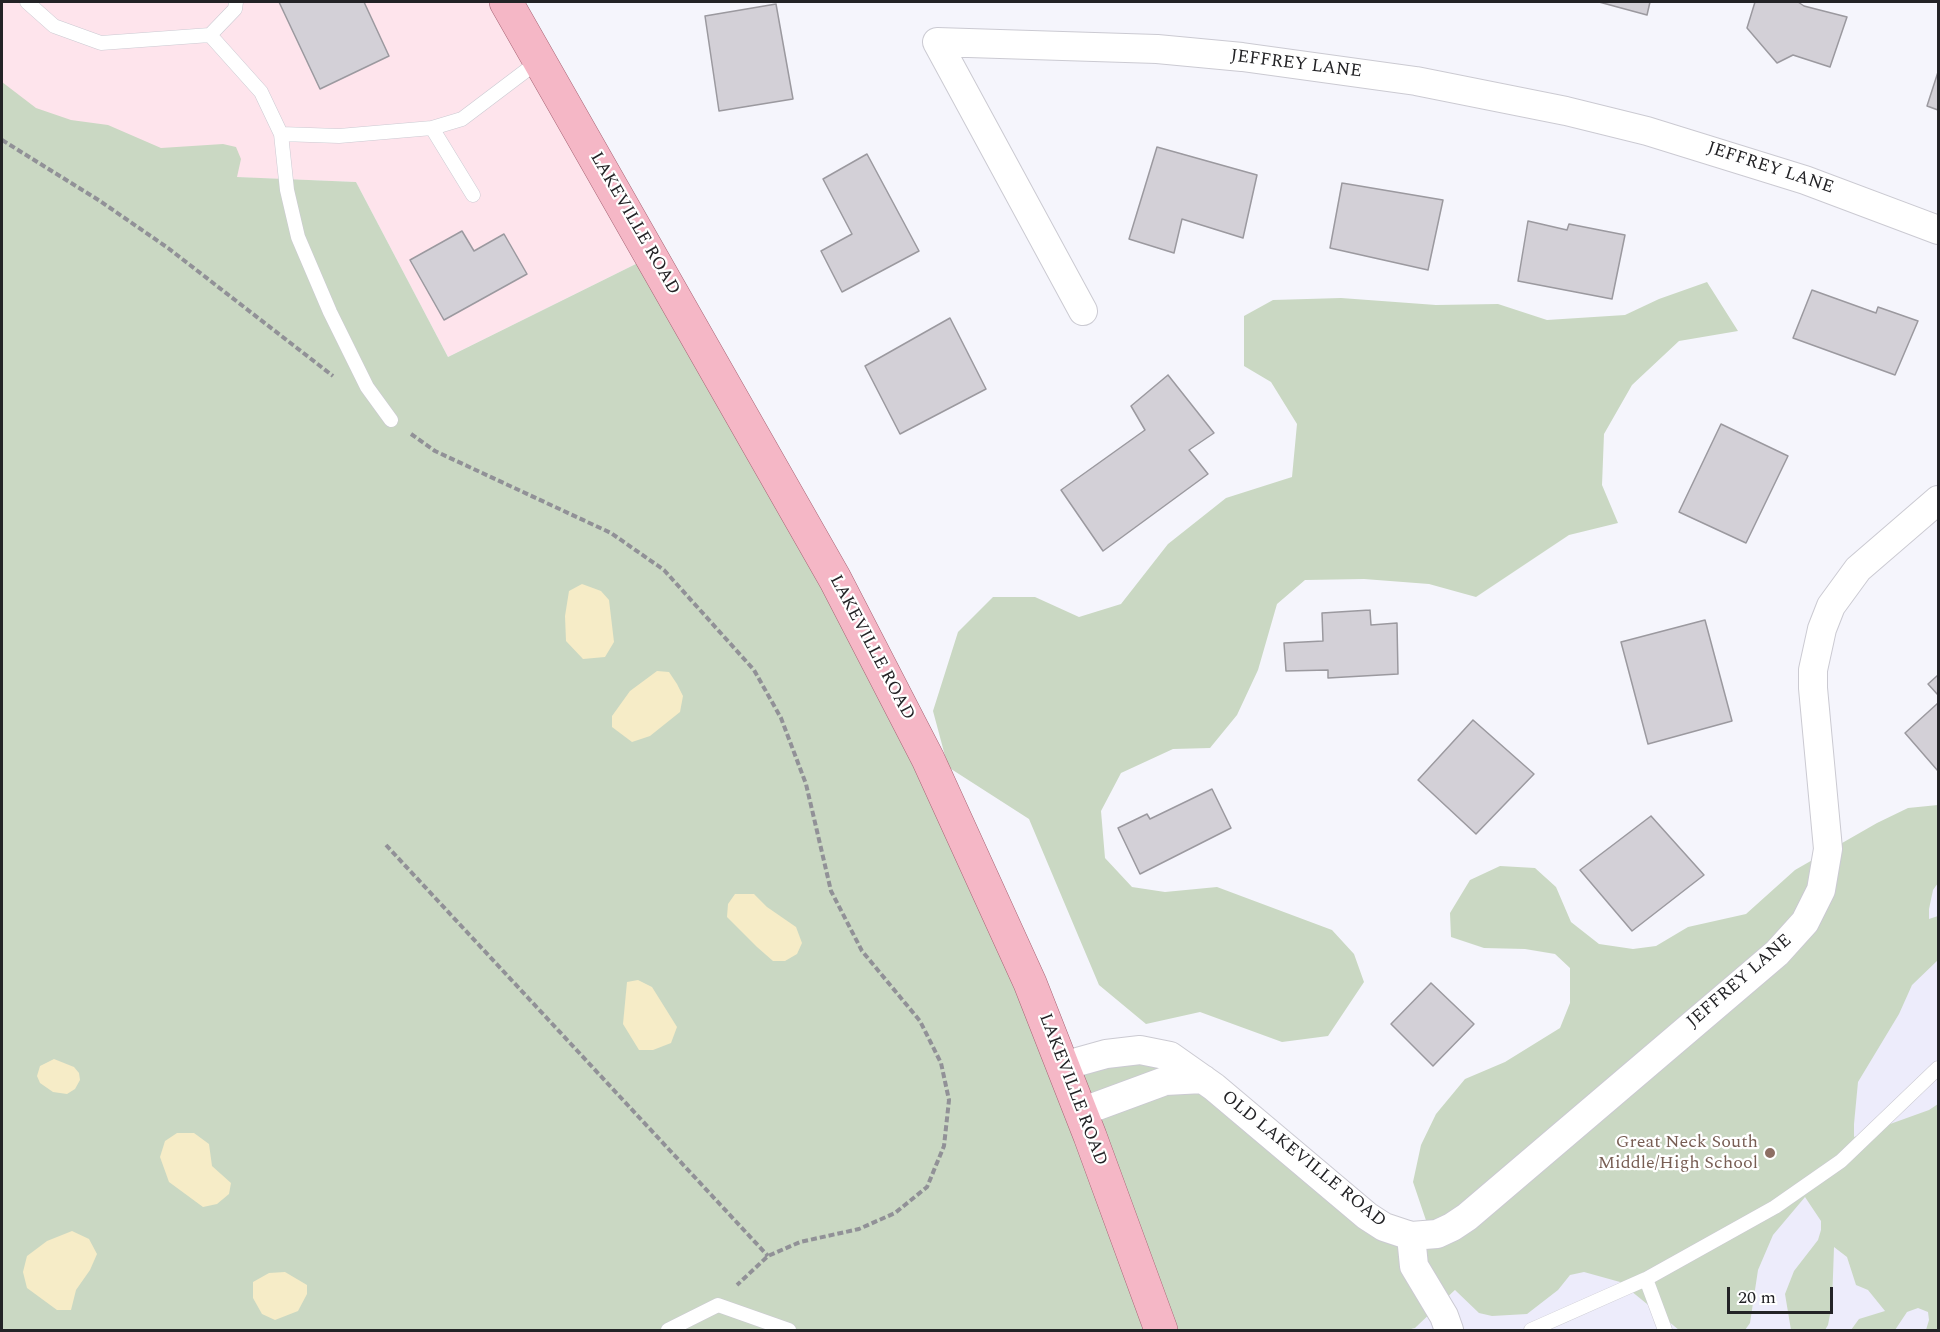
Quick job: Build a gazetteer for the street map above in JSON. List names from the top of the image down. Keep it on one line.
{"streets":{"main road":["LAKEVILLE ROAD"],"street":["JEFFREY LANE","OLD LAKEVILLE ROAD"]},"crossings":[["JEFFREY LANE","OLD LAKEVILLE ROAD"],["LAKEVILLE ROAD","OLD LAKEVILLE ROAD"]],"places":["Great Neck South Middle/High School"],"scale_bar":"20 m"}
